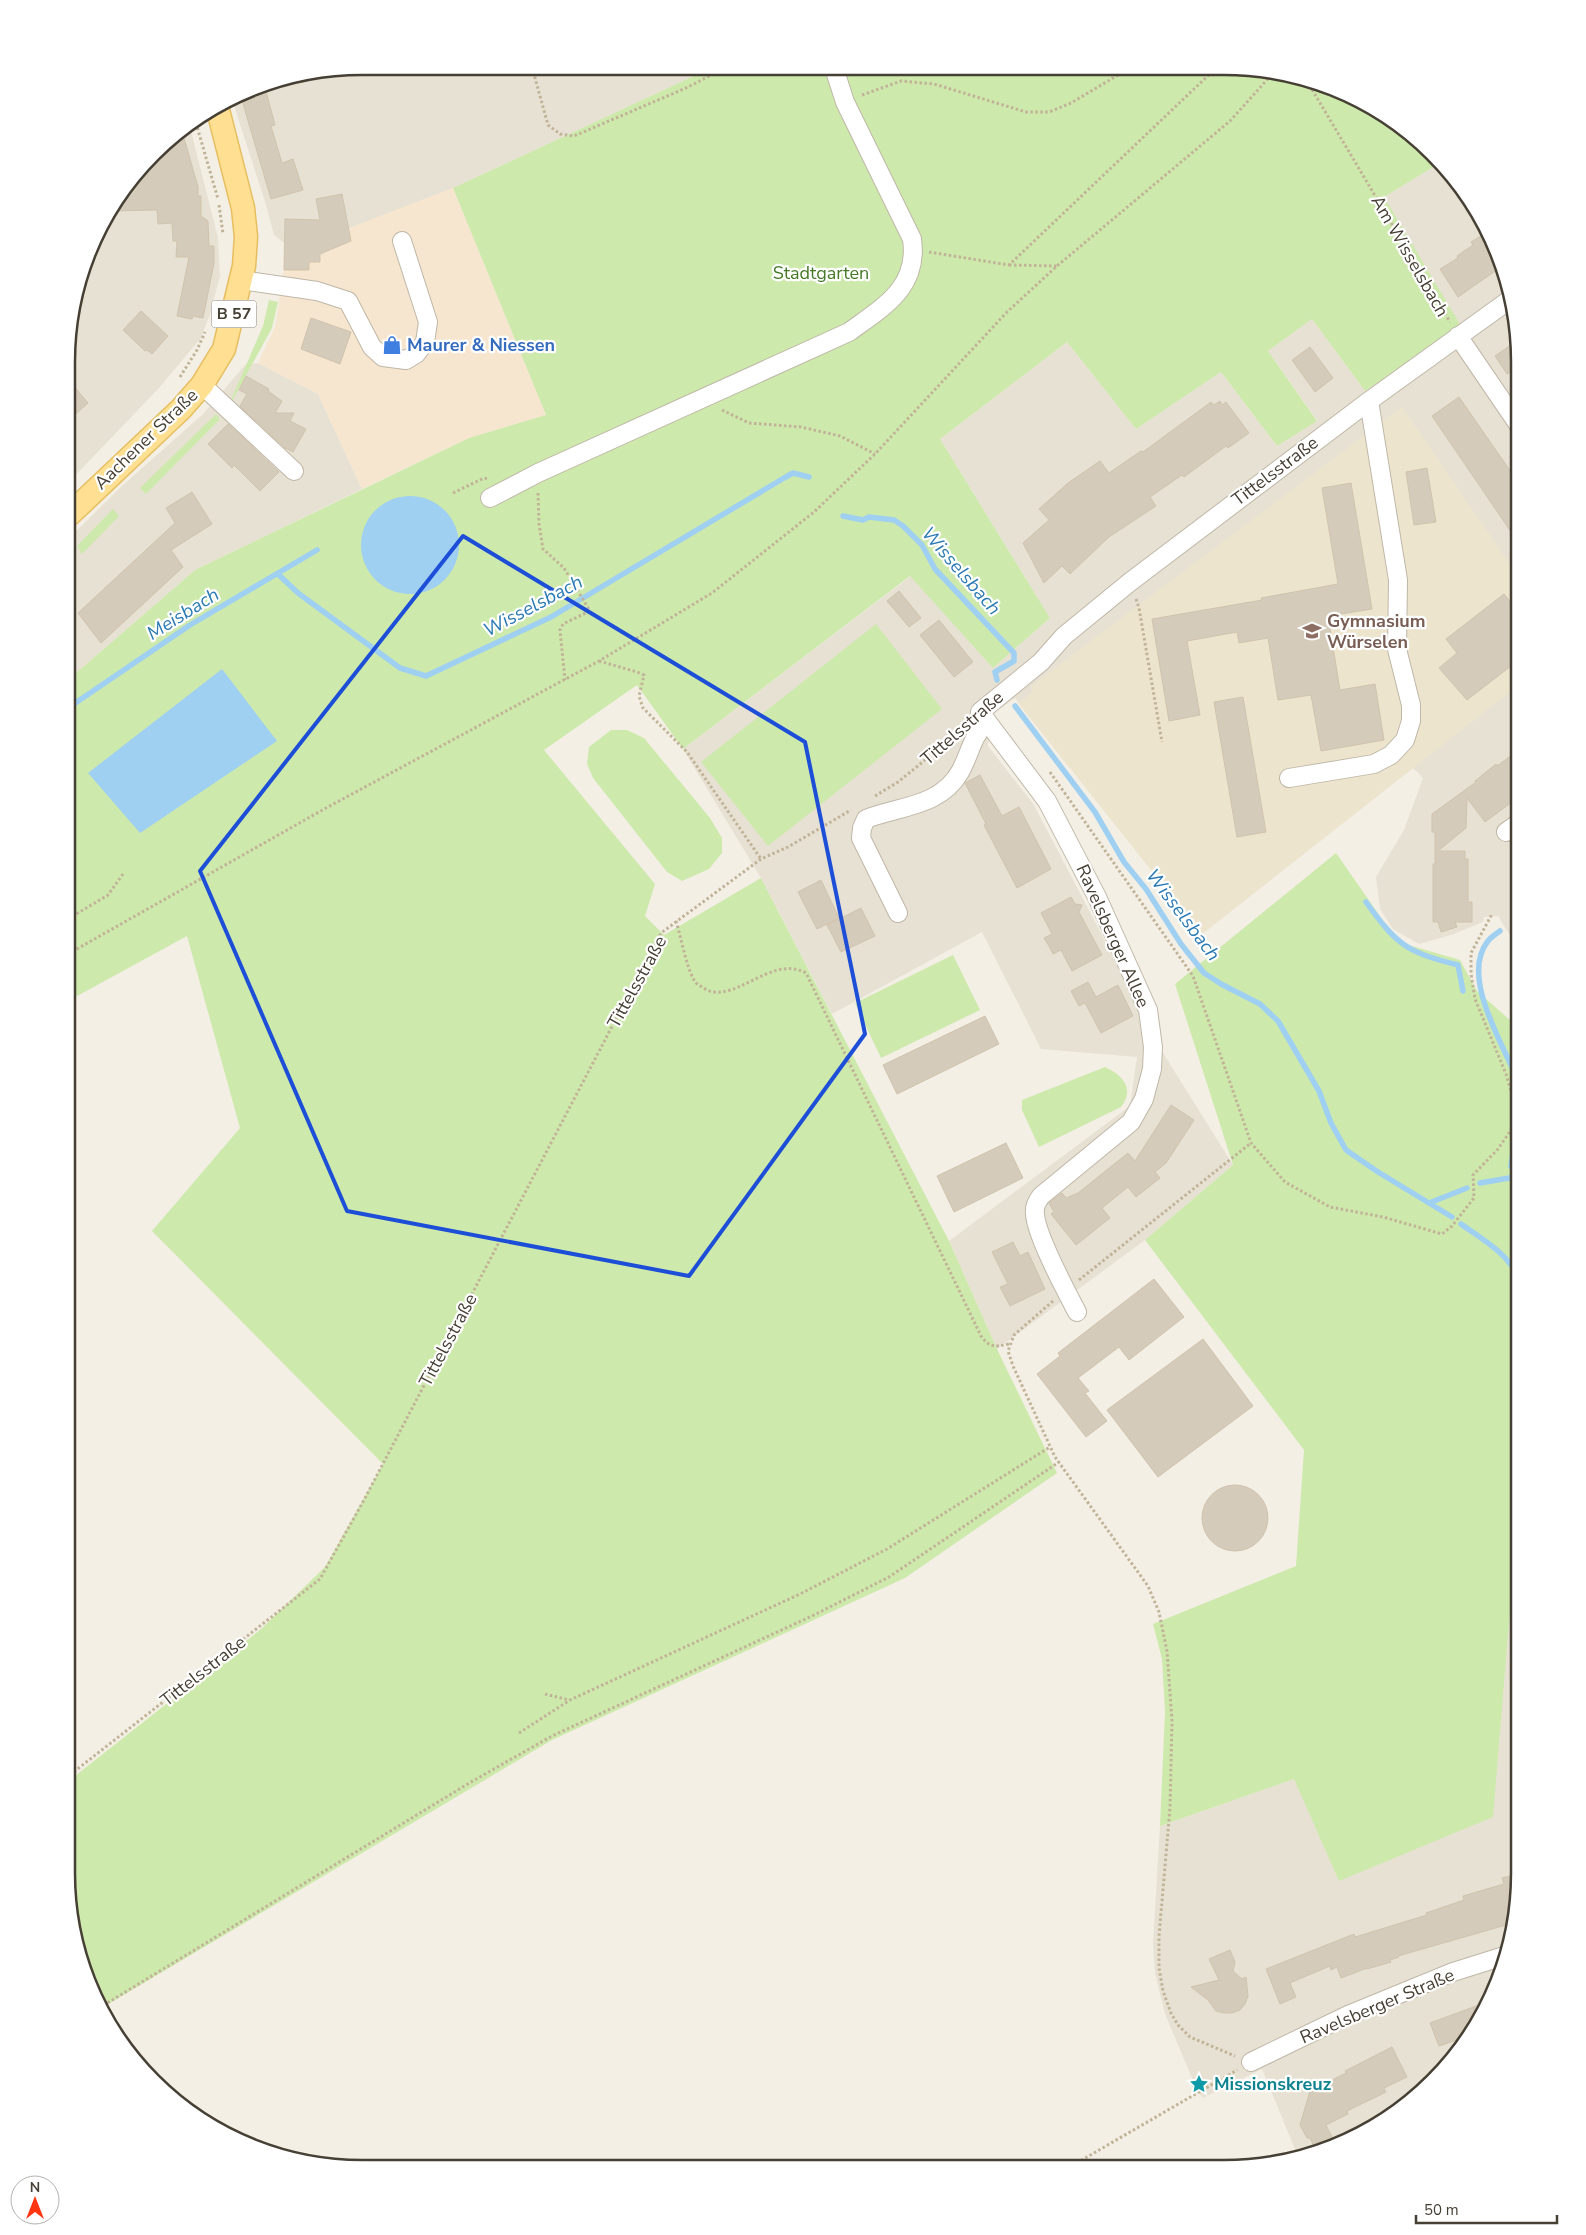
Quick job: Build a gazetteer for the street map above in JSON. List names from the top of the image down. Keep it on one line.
{"streets":{"main road":["B 57","Aachener Straße"],"street":["Am Wisselsbach","Tittelsstraße","Ravelsberger Allee","Ravelsberger Straße"]},"crossings":[["Am Wisselsbach","Tittelsstraße"],["Tittelsstraße","Ravelsberger Allee"]],"water":["Wisselsbach","Meisbach"],"parks":["Stadtgarten"],"places":{"shop":["Maurer & Niessen"],"school or university":["Gymnasium Würselen"],"place":["Missionskreuz"]},"scale_bar":"50 m","north":"top"}
